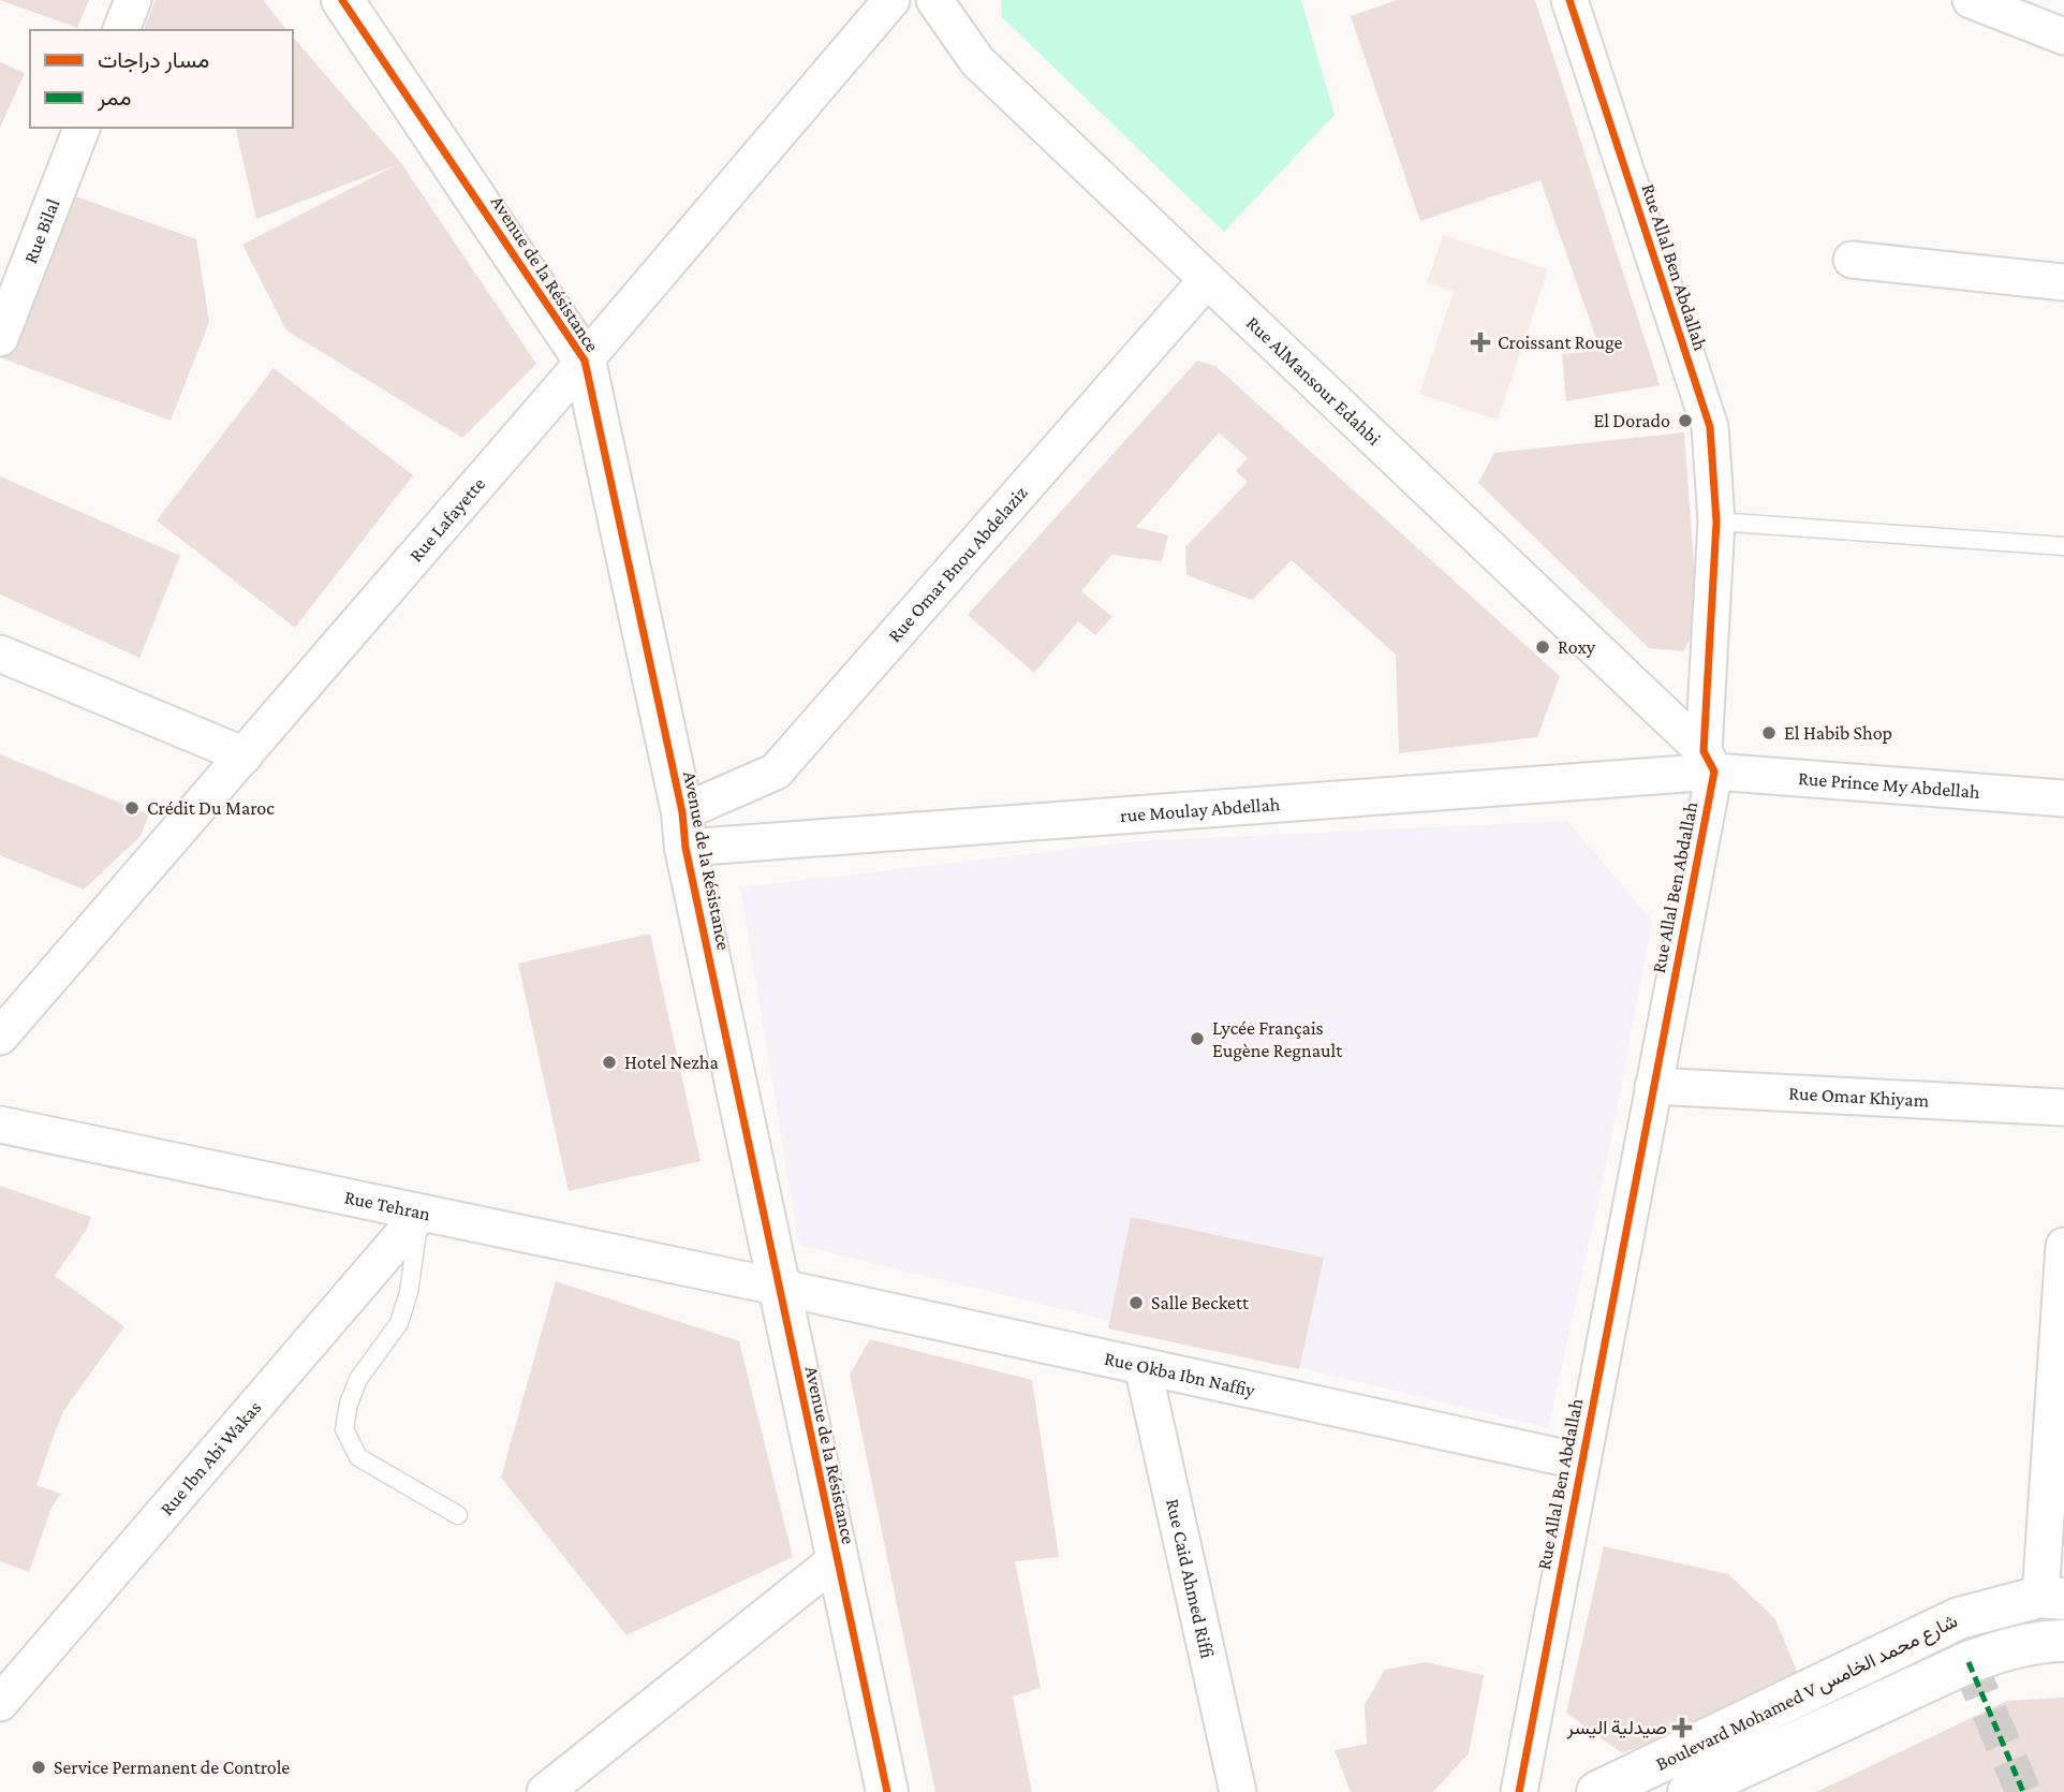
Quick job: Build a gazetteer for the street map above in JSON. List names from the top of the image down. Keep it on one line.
{"streets":{"street":["Rue Bilal","Rue Allal Ben Abdallah","Avenue de la Résistance","Rue AlMansour Edahbi","Rue Lafayette","Rue Omar Bnou Abdelaziz","Rue Prince My Abdellah","rue Moulay Abdellah","Rue Omar Khiyam","Rue Tehran","Rue Okba Ibn Naffiy","Rue Ibn Abi Wakas","Rue Caid Ahmed Riffi","Boulevard Mohamed V شارع محمد الخامس"]},"crossings":[["Rue Allal Ben Abdallah","Rue AlMansour Edahbi"],["Rue Allal Ben Abdallah","Rue Prince My Abdellah"],["Rue Allal Ben Abdallah","rue Moulay Abdellah"],["Rue Allal Ben Abdallah","Rue Omar Khiyam"],["Rue Allal Ben Abdallah","Rue Okba Ibn Naffiy"],["Avenue de la Résistance","Rue Lafayette"],["Avenue de la Résistance","Rue Omar Bnou Abdelaziz"],["Avenue de la Résistance","rue Moulay Abdellah"],["Avenue de la Résistance","Rue Tehran"],["Avenue de la Résistance","Rue Okba Ibn Naffiy"],["Rue AlMansour Edahbi","Rue Omar Bnou Abdelaziz"],["Rue AlMansour Edahbi","Rue Prince My Abdellah"],["Rue AlMansour Edahbi","rue Moulay Abdellah"],["Rue Omar Bnou Abdelaziz","rue Moulay Abdellah"],["Rue Prince My Abdellah","rue Moulay Abdellah"],["Rue Tehran","Rue Okba Ibn Naffiy"],["Rue Tehran","Rue Ibn Abi Wakas"],["Rue Okba Ibn Naffiy","Rue Caid Ahmed Riffi"]],"places":{"health":["Croissant Rouge","صيدلية اليسر"],"other":["El Dorado","Roxy","El Habib Shop","Crédit Du Maroc","Lycée Français Eugène Regnault","Hotel Nezha","Salle Beckett","Service Permanent de Controle"]},"legend":["مسار دراجات","ممر"]}
